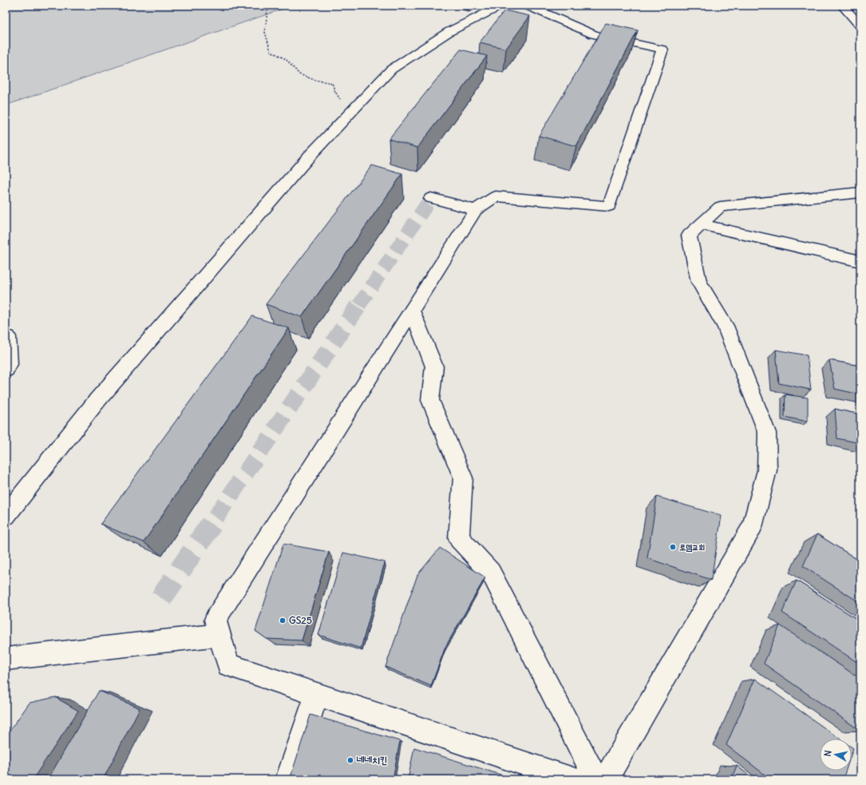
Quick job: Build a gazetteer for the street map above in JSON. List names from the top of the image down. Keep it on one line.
{"places":["로뎀교회","GS25","네네치킨"],"north":"left"}
